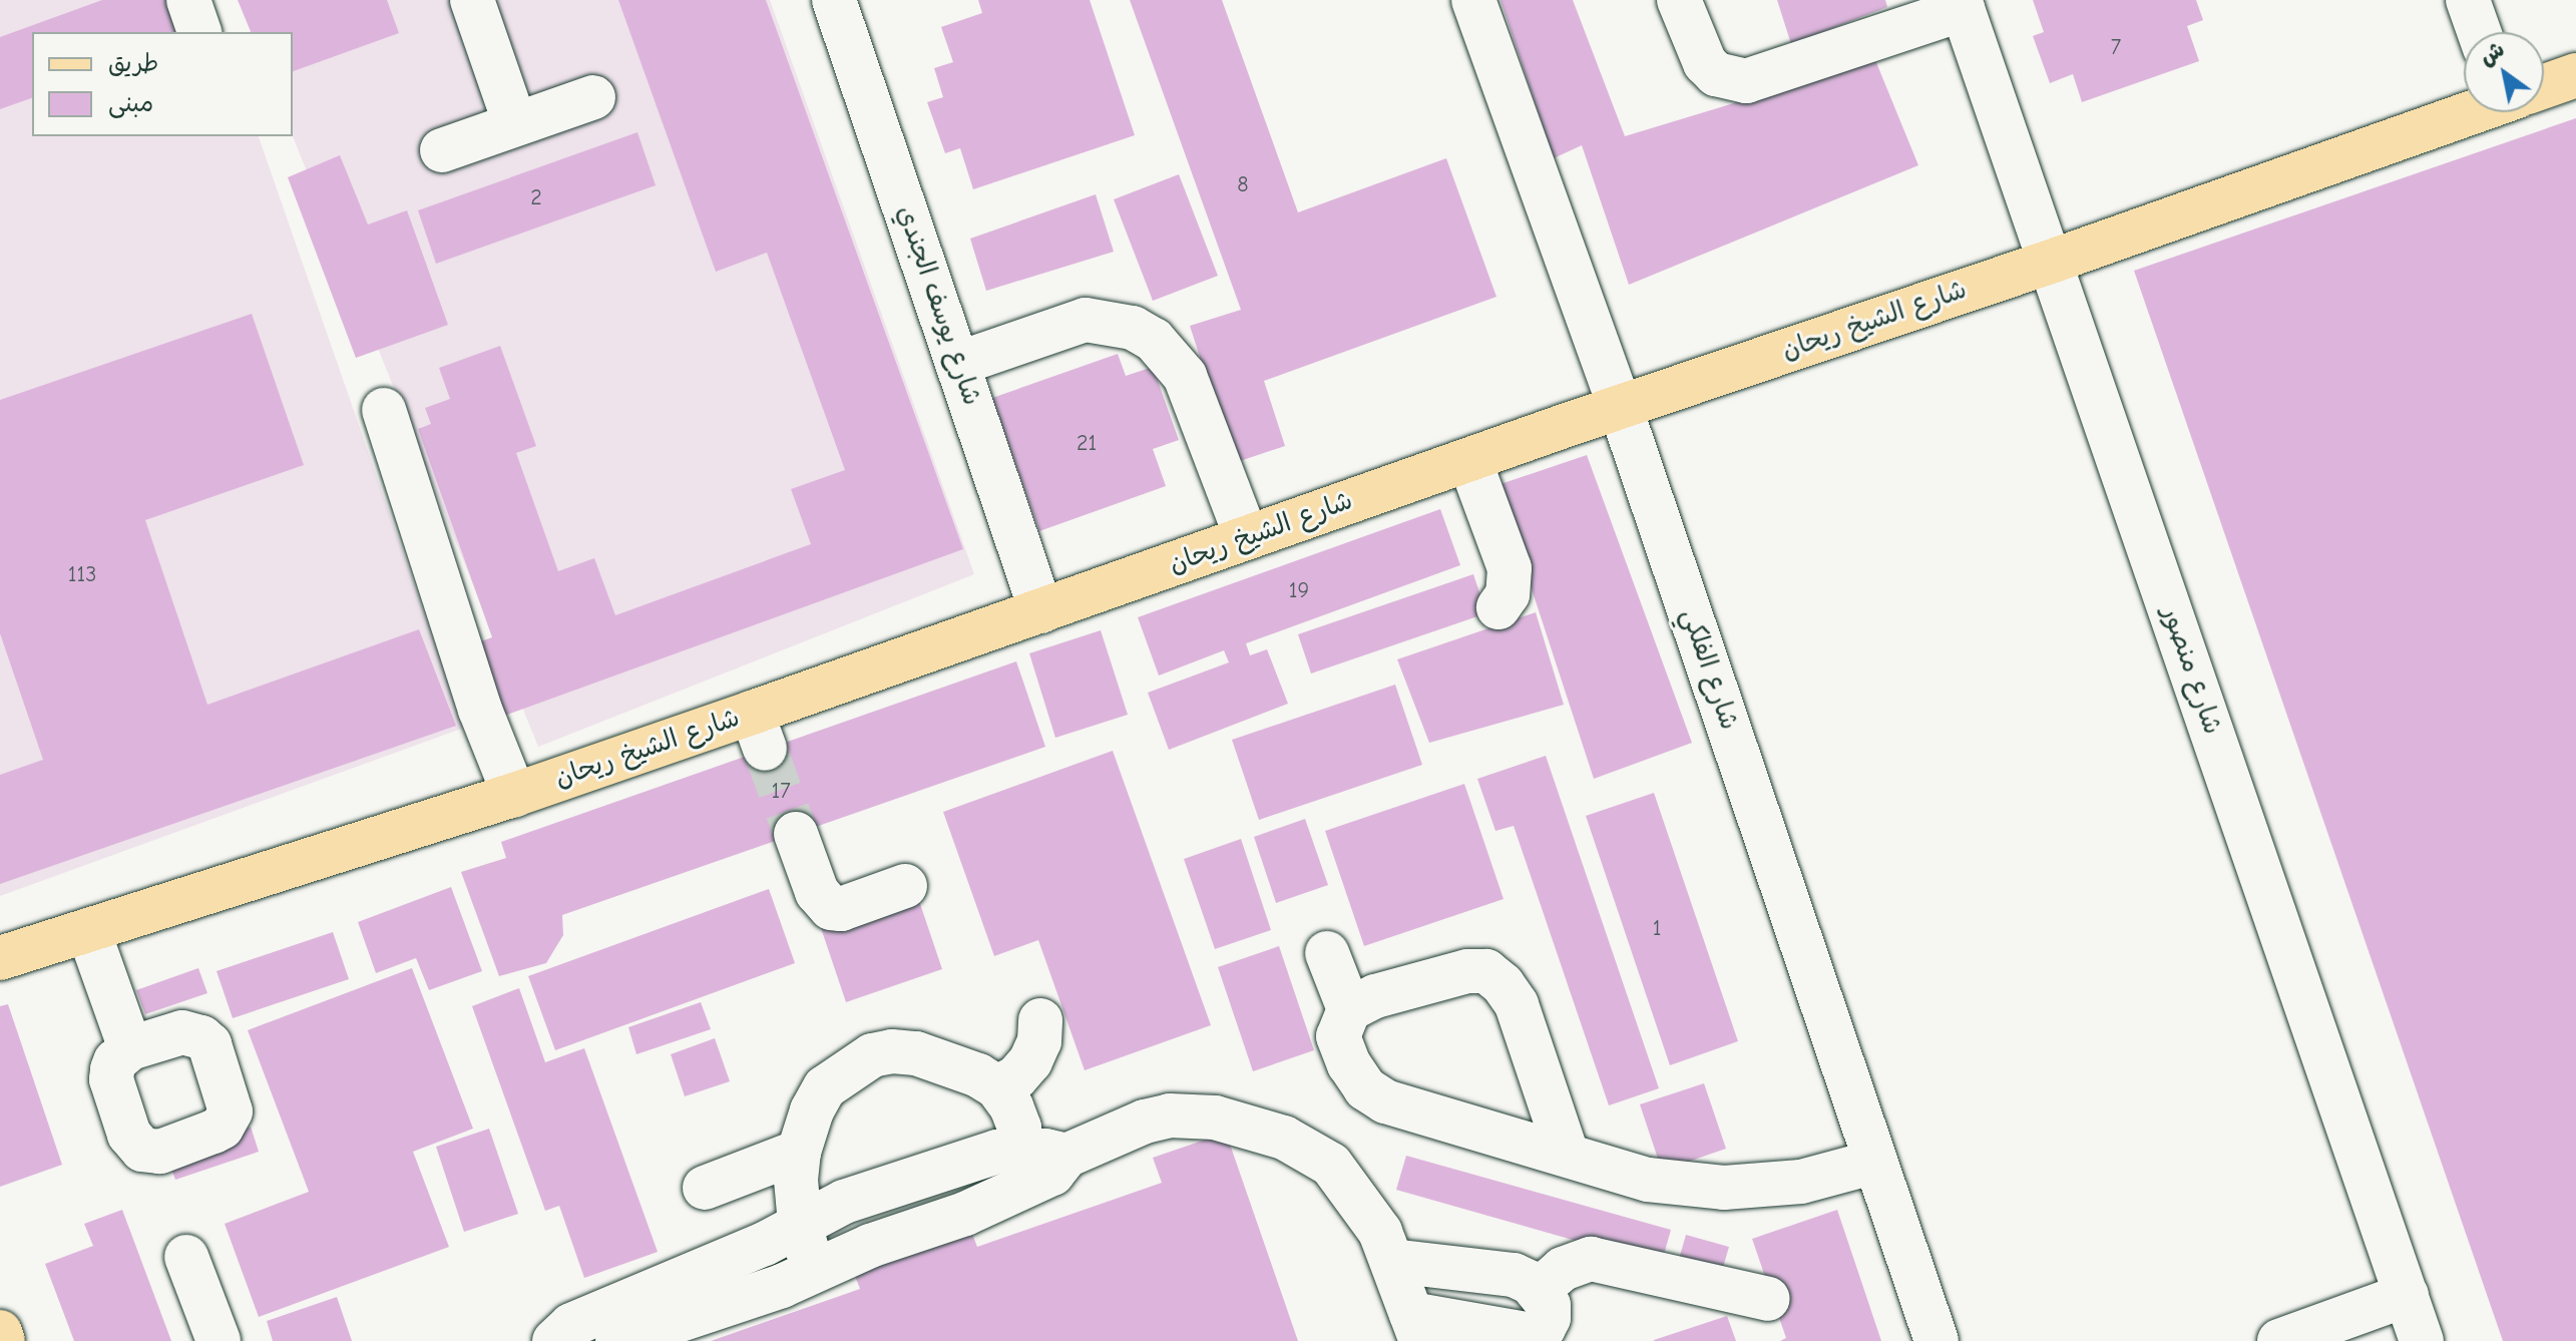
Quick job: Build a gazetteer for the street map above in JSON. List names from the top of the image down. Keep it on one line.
{"streets":{"main road":["شارع الشيخ ريحان"],"street":["شارع يوسف الجندي","شارع الفلكي","شارع منصور"]},"crossings":[["شارع يوسف الجندي","شارع الشيخ ريحان"],["شارع الشيخ ريحان","شارع الفلكي"],["شارع الشيخ ريحان","شارع منصور"]],"house_numbers":["7","8","2","21","113","19","17","1"],"legend":["طريق","مبنى"],"north":"top left"}
